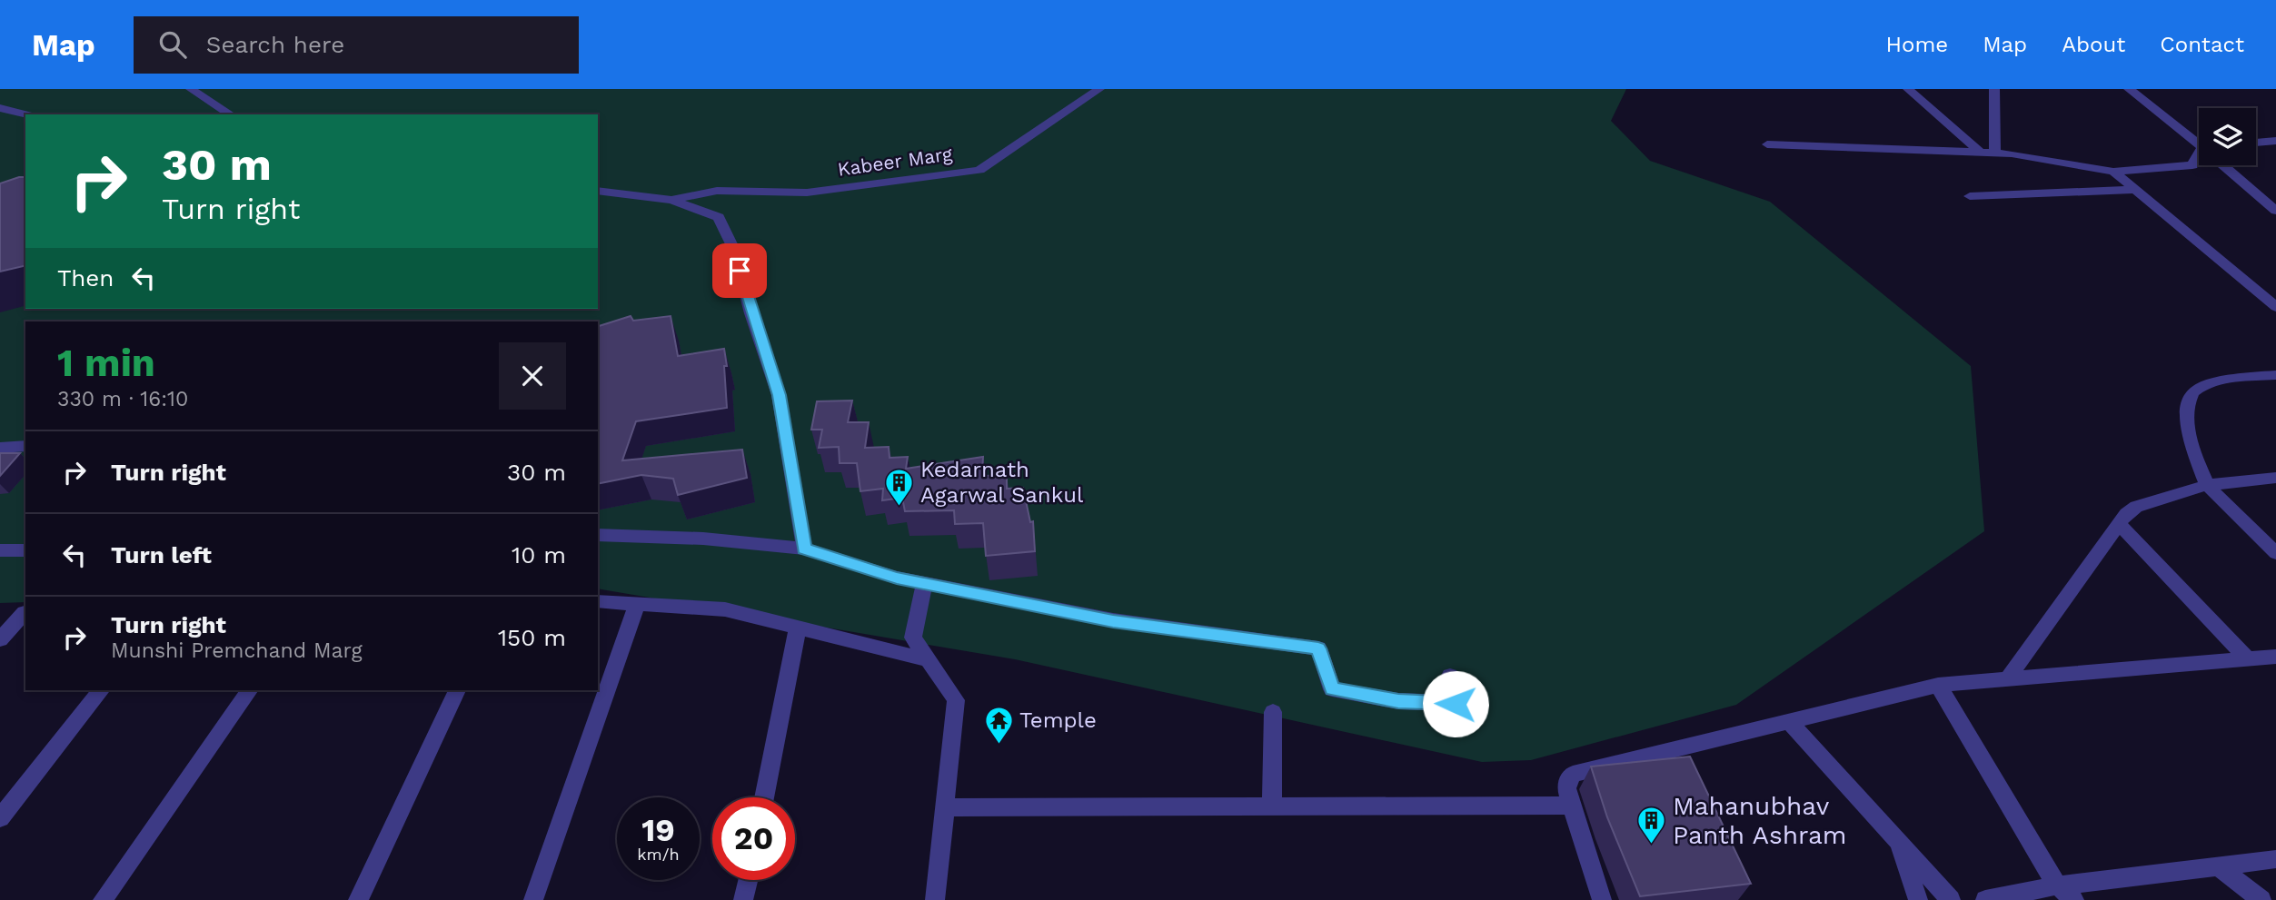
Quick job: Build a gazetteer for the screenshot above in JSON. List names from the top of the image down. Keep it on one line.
{"streets":{"street":["Kabeer Marg"]},"places":{"building":["Kedarnath Agarwal Sankul","Mahanubhav Panth Ashram"],"temple":["Temple"]},"page":{"header":"Map","search":"Search here","nav":["Home","Map","About","Contact"],"turn":["30 m","Turn right"],"then":"Then","heading":["1 min","330 m · 16:10"],"list":[{"name":"Turn right","value":"30 m"},{"name":"Turn left","value":"10 m"},{"name":"Turn right","note":"Munshi Premchand Marg","value":"150 m"}],"speed":"19 km/h","limit":"20"}}
